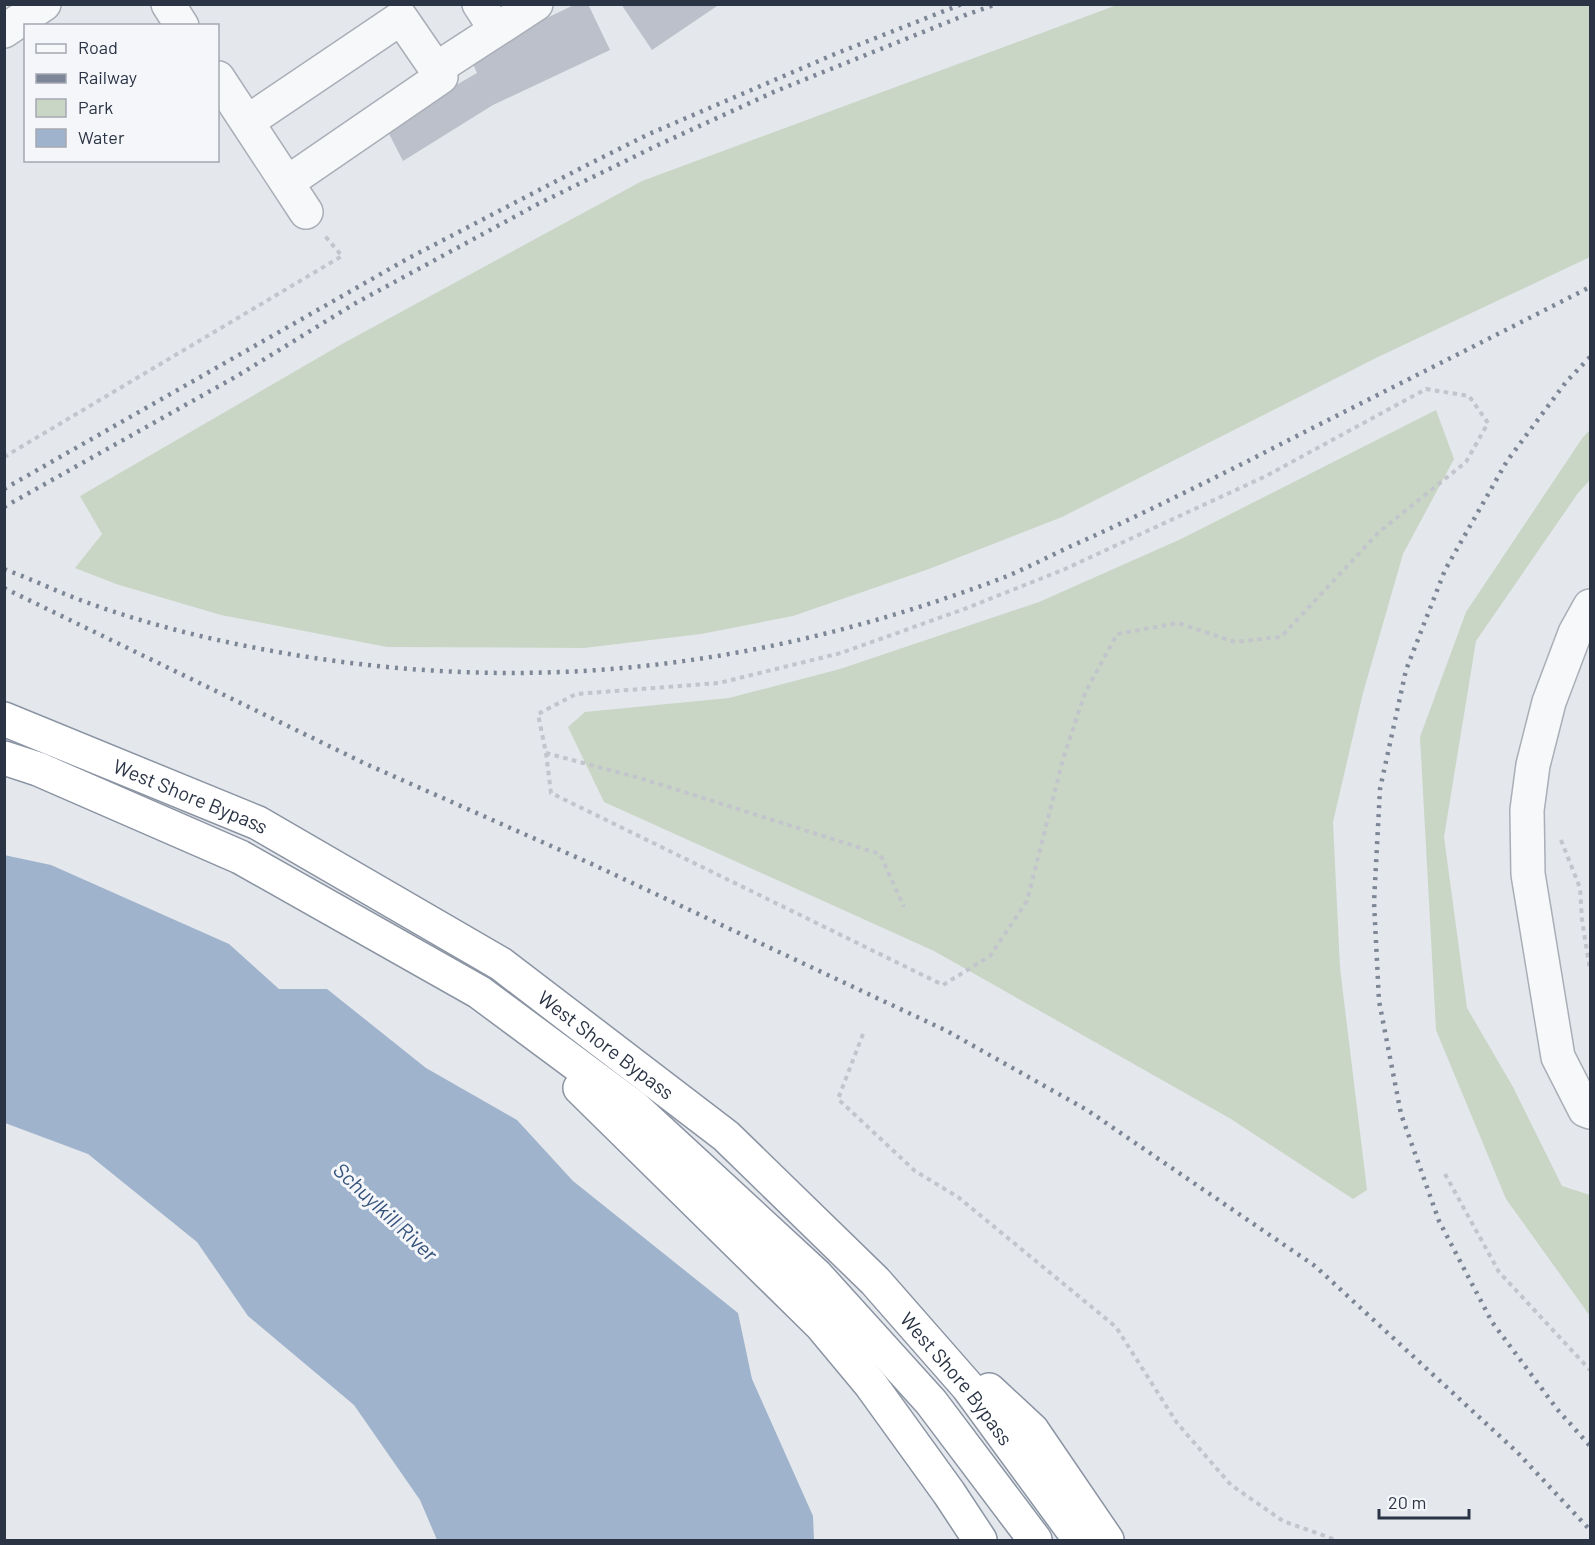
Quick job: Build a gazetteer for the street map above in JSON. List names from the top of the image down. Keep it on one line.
{"streets":{"highway":["West Shore Bypass"]},"water":["Schuylkill River"],"legend":["Road","Railway","Park","Water"],"scale_bar":"20 m"}
